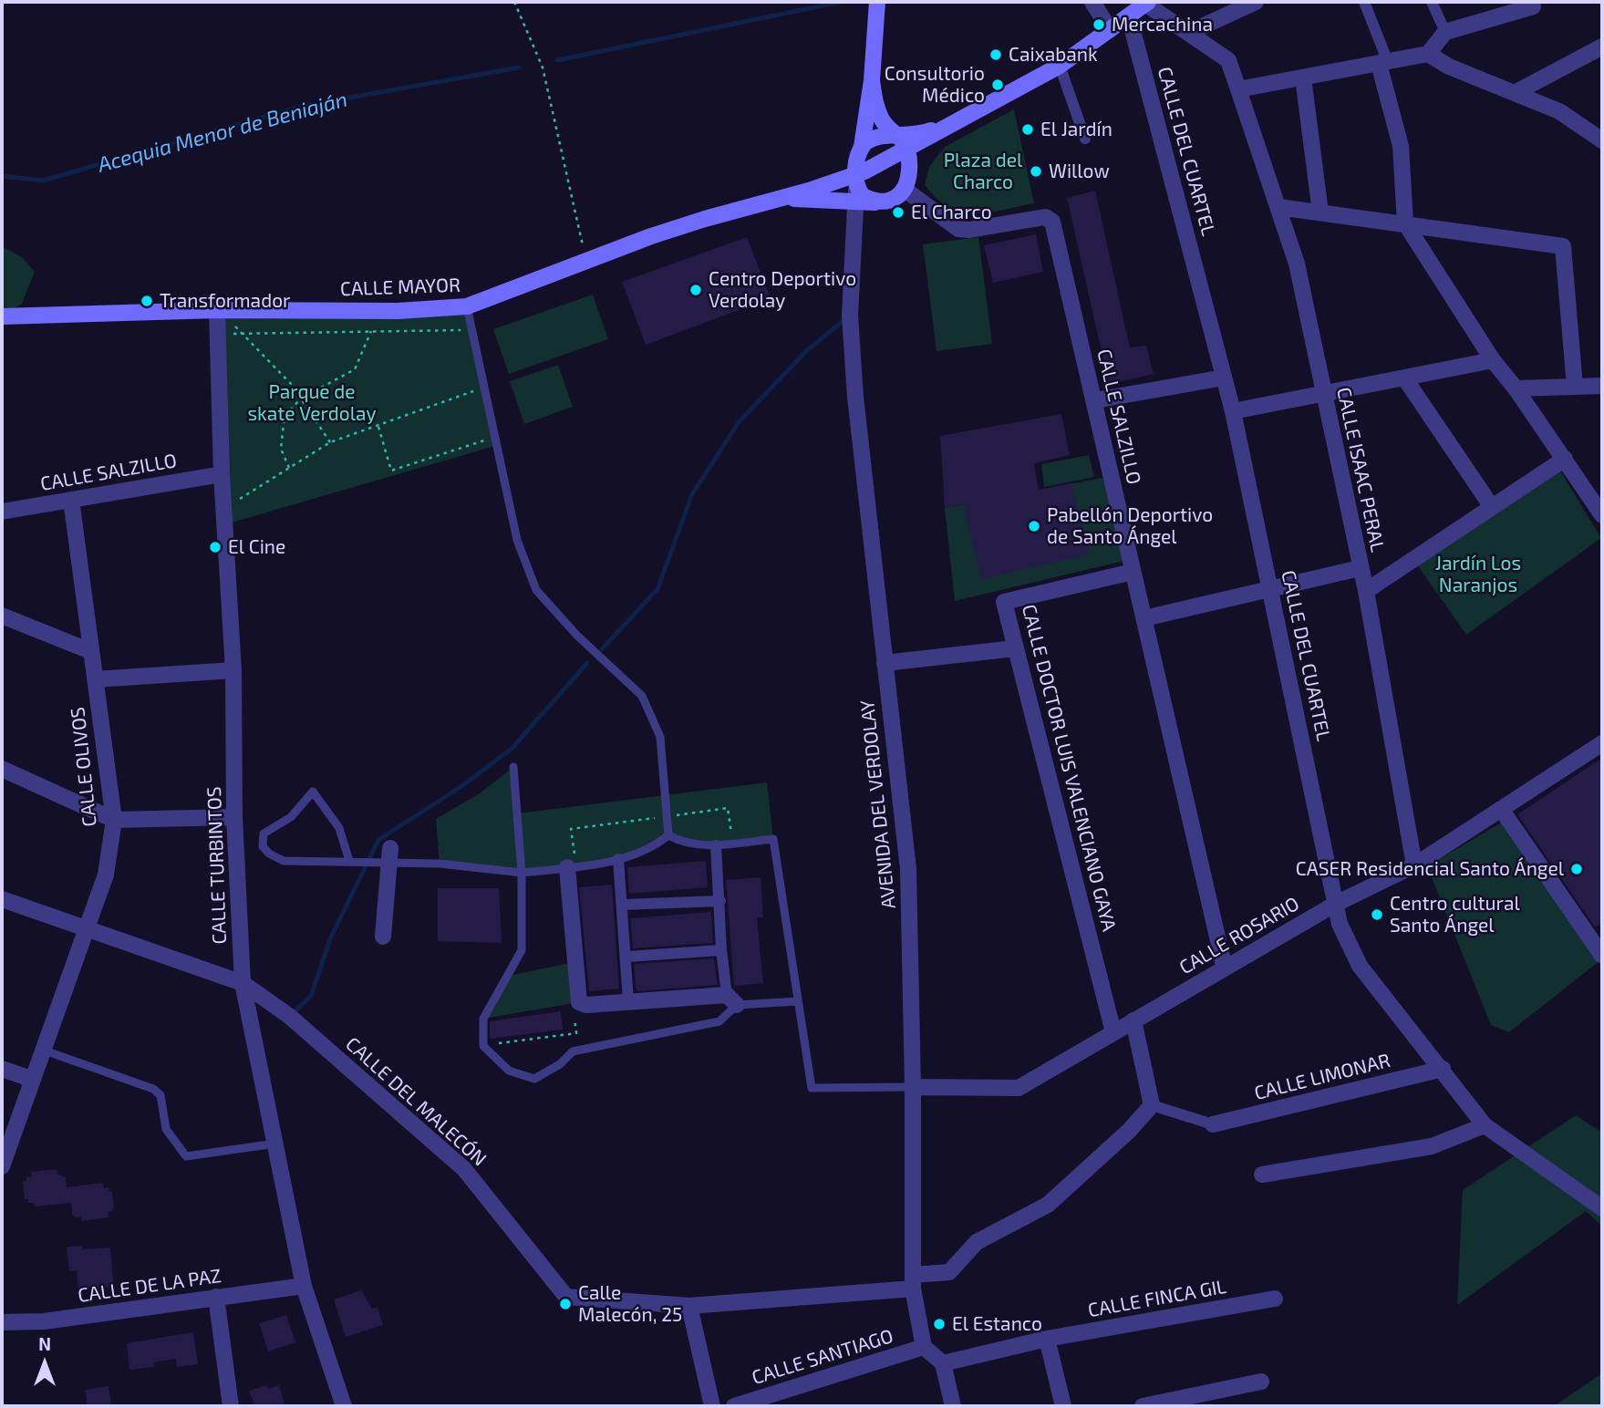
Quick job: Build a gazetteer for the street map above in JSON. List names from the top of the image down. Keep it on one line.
{"streets":{"main road":["CALLE MAYOR"],"street":["CALLE DEL CUARTEL","CALLE SALZILLO","CALLE ISAAC PERAL","CALLE OLIVOS","CALLE DOCTOR LUIS VALENCIANO GAYA","AVENIDA DEL VERDOLAY","CALLE TURBINTOS","CALLE ROSARIO","CALLE LIMONAR","CALLE DEL MALECÓN","CALLE DE LA PAZ","CALLE FINCA GIL","CALLE SANTIAGO"]},"crossings":[["CALLE DEL CUARTEL","CALLE ROSARIO"],["CALLE DEL CUARTEL","CALLE LIMONAR"],["CALLE MAYOR","AVENIDA DEL VERDOLAY"],["CALLE MAYOR","CALLE TURBINTOS"],["CALLE SALZILLO","CALLE OLIVOS"],["CALLE SALZILLO","CALLE DOCTOR LUIS VALENCIANO GAYA"],["CALLE SALZILLO","CALLE TURBINTOS"],["CALLE SALZILLO","CALLE ROSARIO"],["CALLE ISAAC PERAL","CALLE ROSARIO"],["CALLE OLIVOS","CALLE DEL MALECÓN"],["CALLE DOCTOR LUIS VALENCIANO GAYA","CALLE ROSARIO"],["AVENIDA DEL VERDOLAY","CALLE ROSARIO"],["AVENIDA DEL VERDOLAY","CALLE DEL MALECÓN"],["AVENIDA DEL VERDOLAY","CALLE SANTIAGO"],["CALLE TURBINTOS","CALLE DEL MALECÓN"],["CALLE TURBINTOS","CALLE DE LA PAZ"]],"water":["Acequia Menor de Beniaján"],"parks":["Plaza del Charco","Parque de skate Verdolay","Jardín Los Naranjos"],"places":["Mercachina","Caixabank","Consultorio Médico","El Jardín","Willow","El Charco","Centro Deportivo Verdolay","Transformador","Pabellón Deportivo de Santo Ángel","El Cine","CASER Residencial Santo Ángel","Centro cultural Santo Ángel","Calle Malecón, 25","El Estanco"],"north":"top"}
